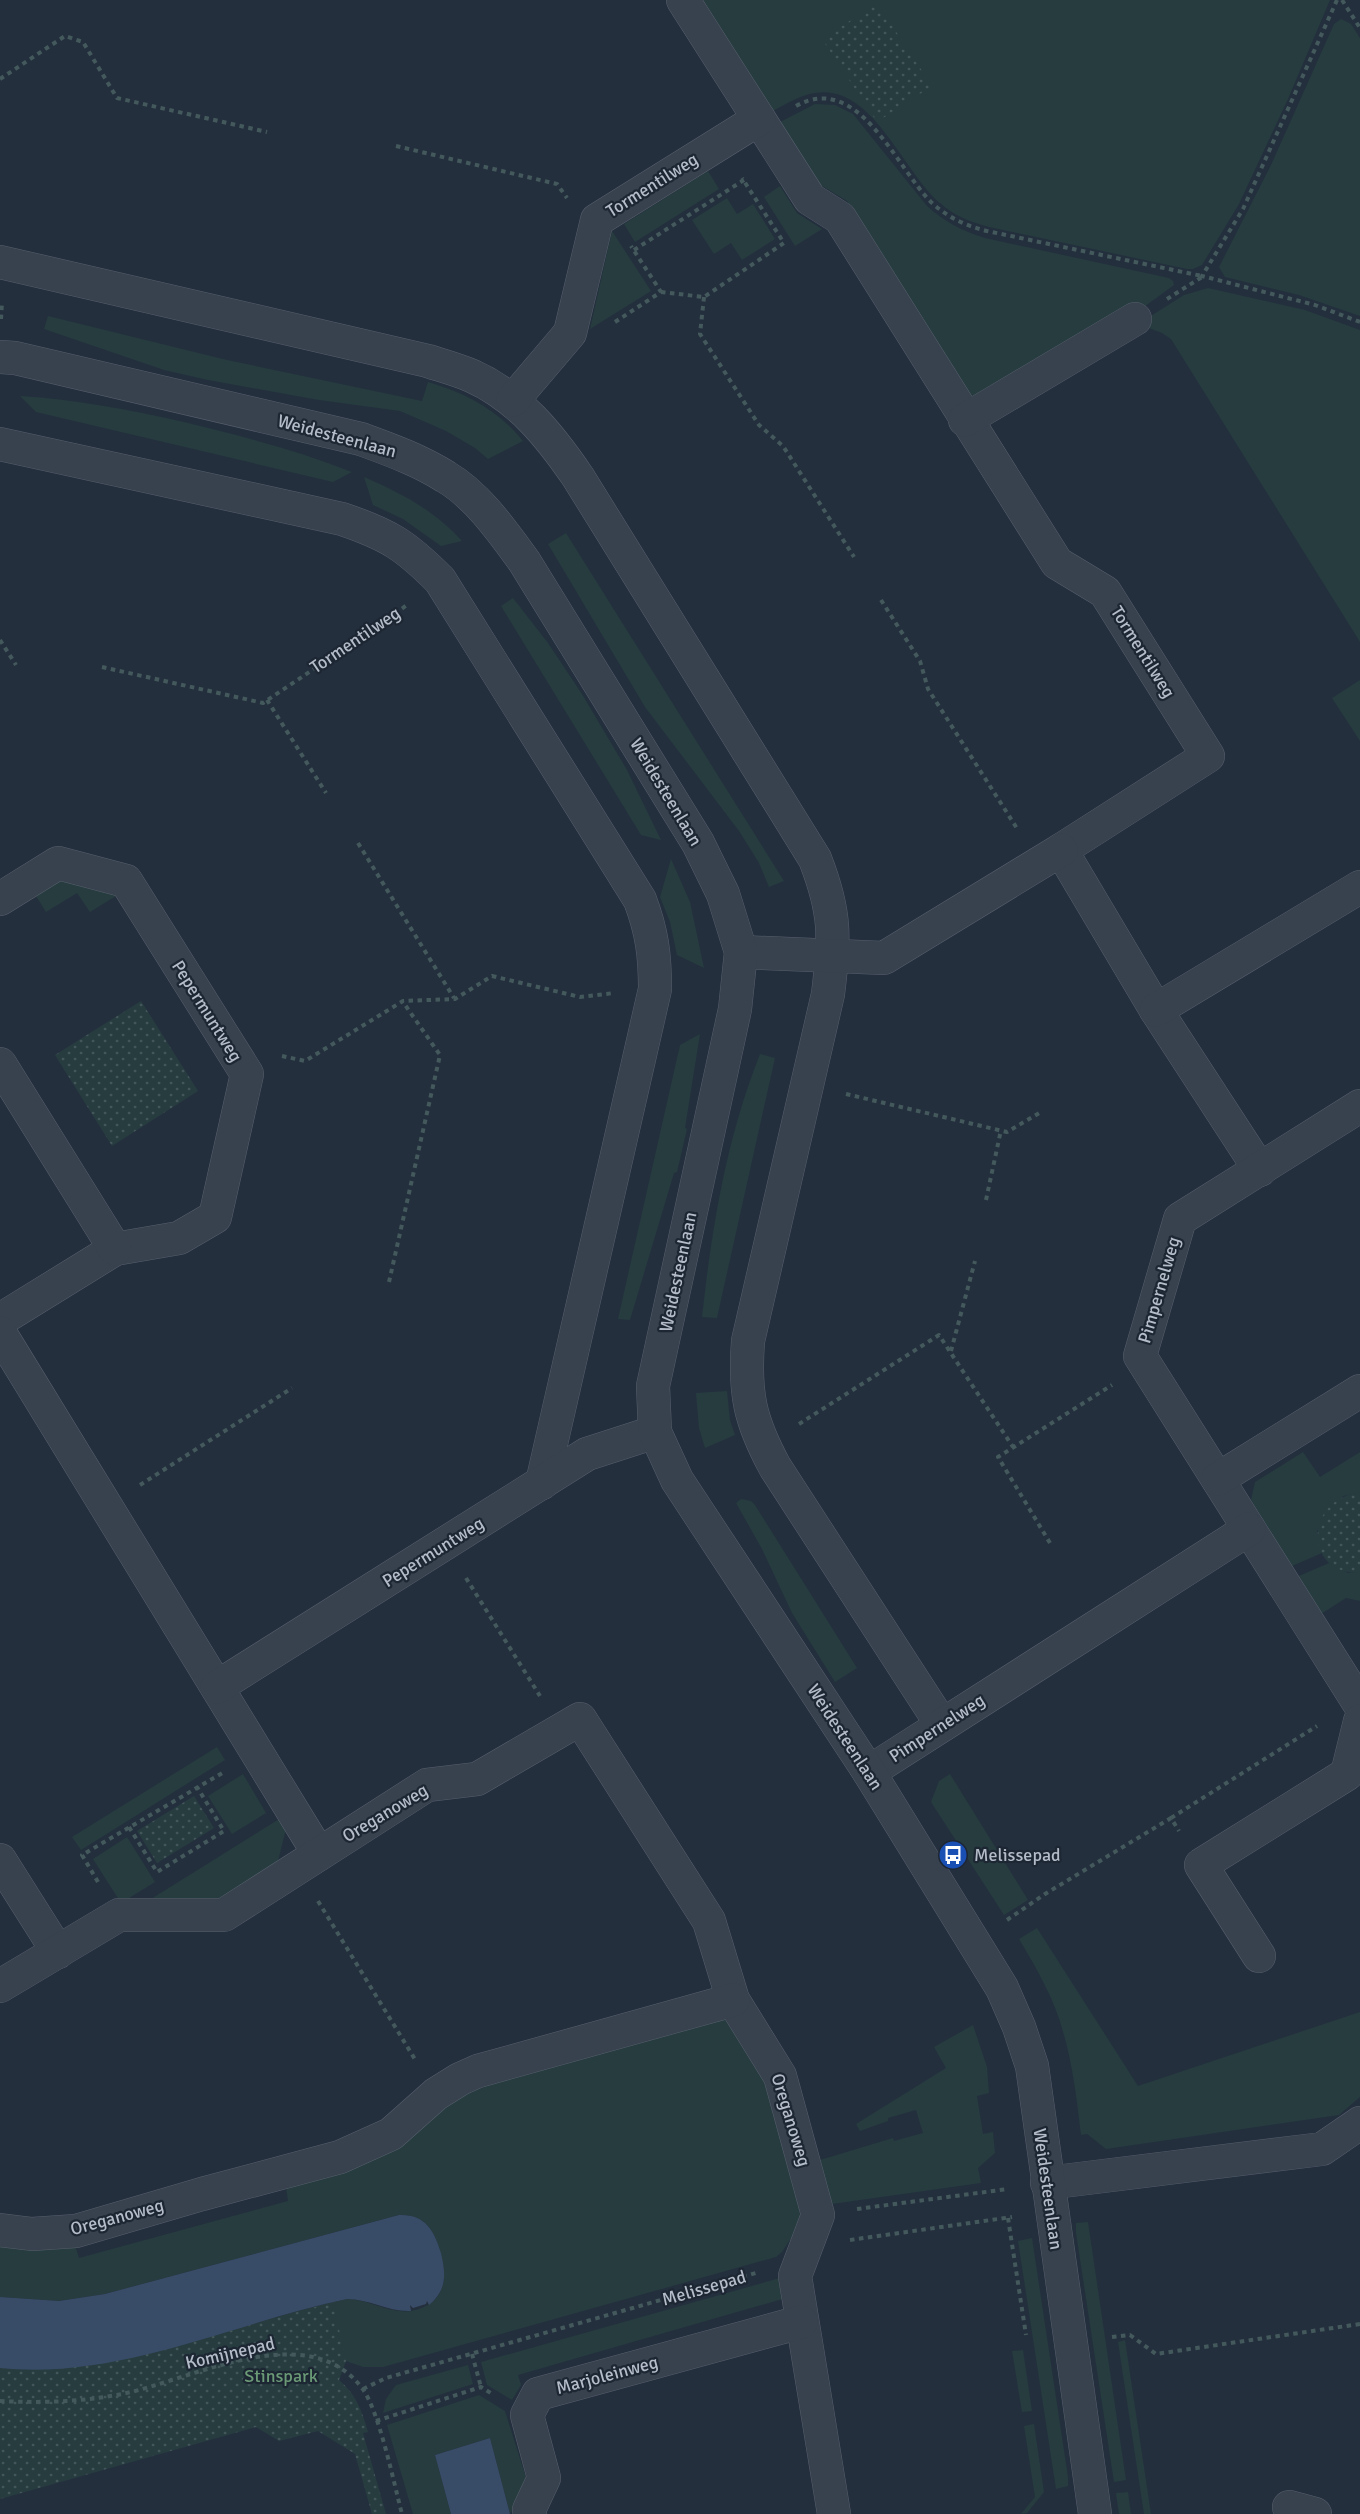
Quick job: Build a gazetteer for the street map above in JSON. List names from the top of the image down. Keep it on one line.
{"streets":{"street":["Tormentilweg","Weidesteenlaan","Pepermuntweg","Pimpernelweg","Oreganoweg","Marjoleinweg"],"path":["Melissepad","Komijnepad"]},"crossings":[["Tormentilweg","Weidesteenlaan"],["Weidesteenlaan","Pepermuntweg"],["Weidesteenlaan","Pimpernelweg"],["Weidesteenlaan","Melissepad"],["Melissepad","Komijnepad"]],"parks":["Stinspark"],"places":{"bus stop":["Melissepad"]}}
